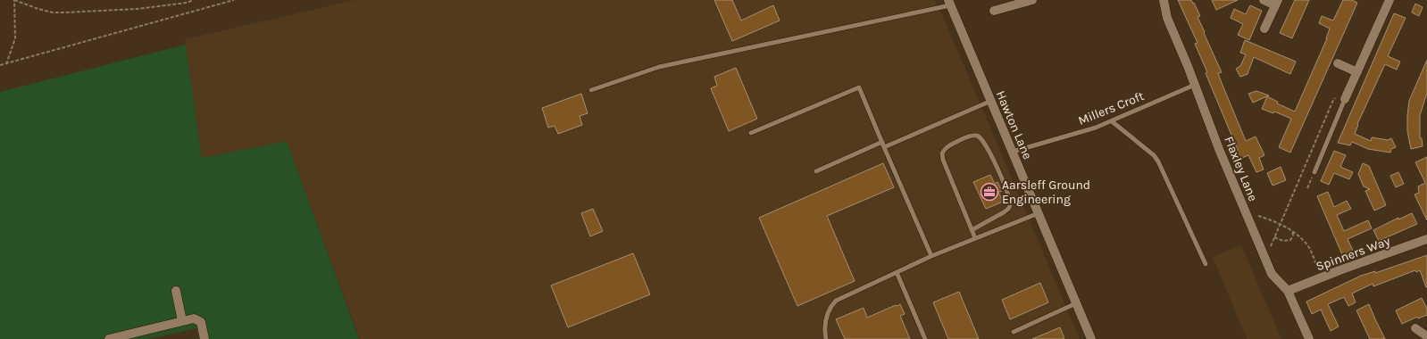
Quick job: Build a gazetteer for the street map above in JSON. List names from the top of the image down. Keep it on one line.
{"streets":{"street":["Hawton Lane","Flaxley Lane","Spinners Way"],"lane":["Millers Croft"]},"crossings":[["Millers Croft","Hawton Lane"],["Millers Croft","Flaxley Lane"],["Flaxley Lane","Spinners Way"]],"places":{"office":["Aarsleff Ground Engineering"]}}
